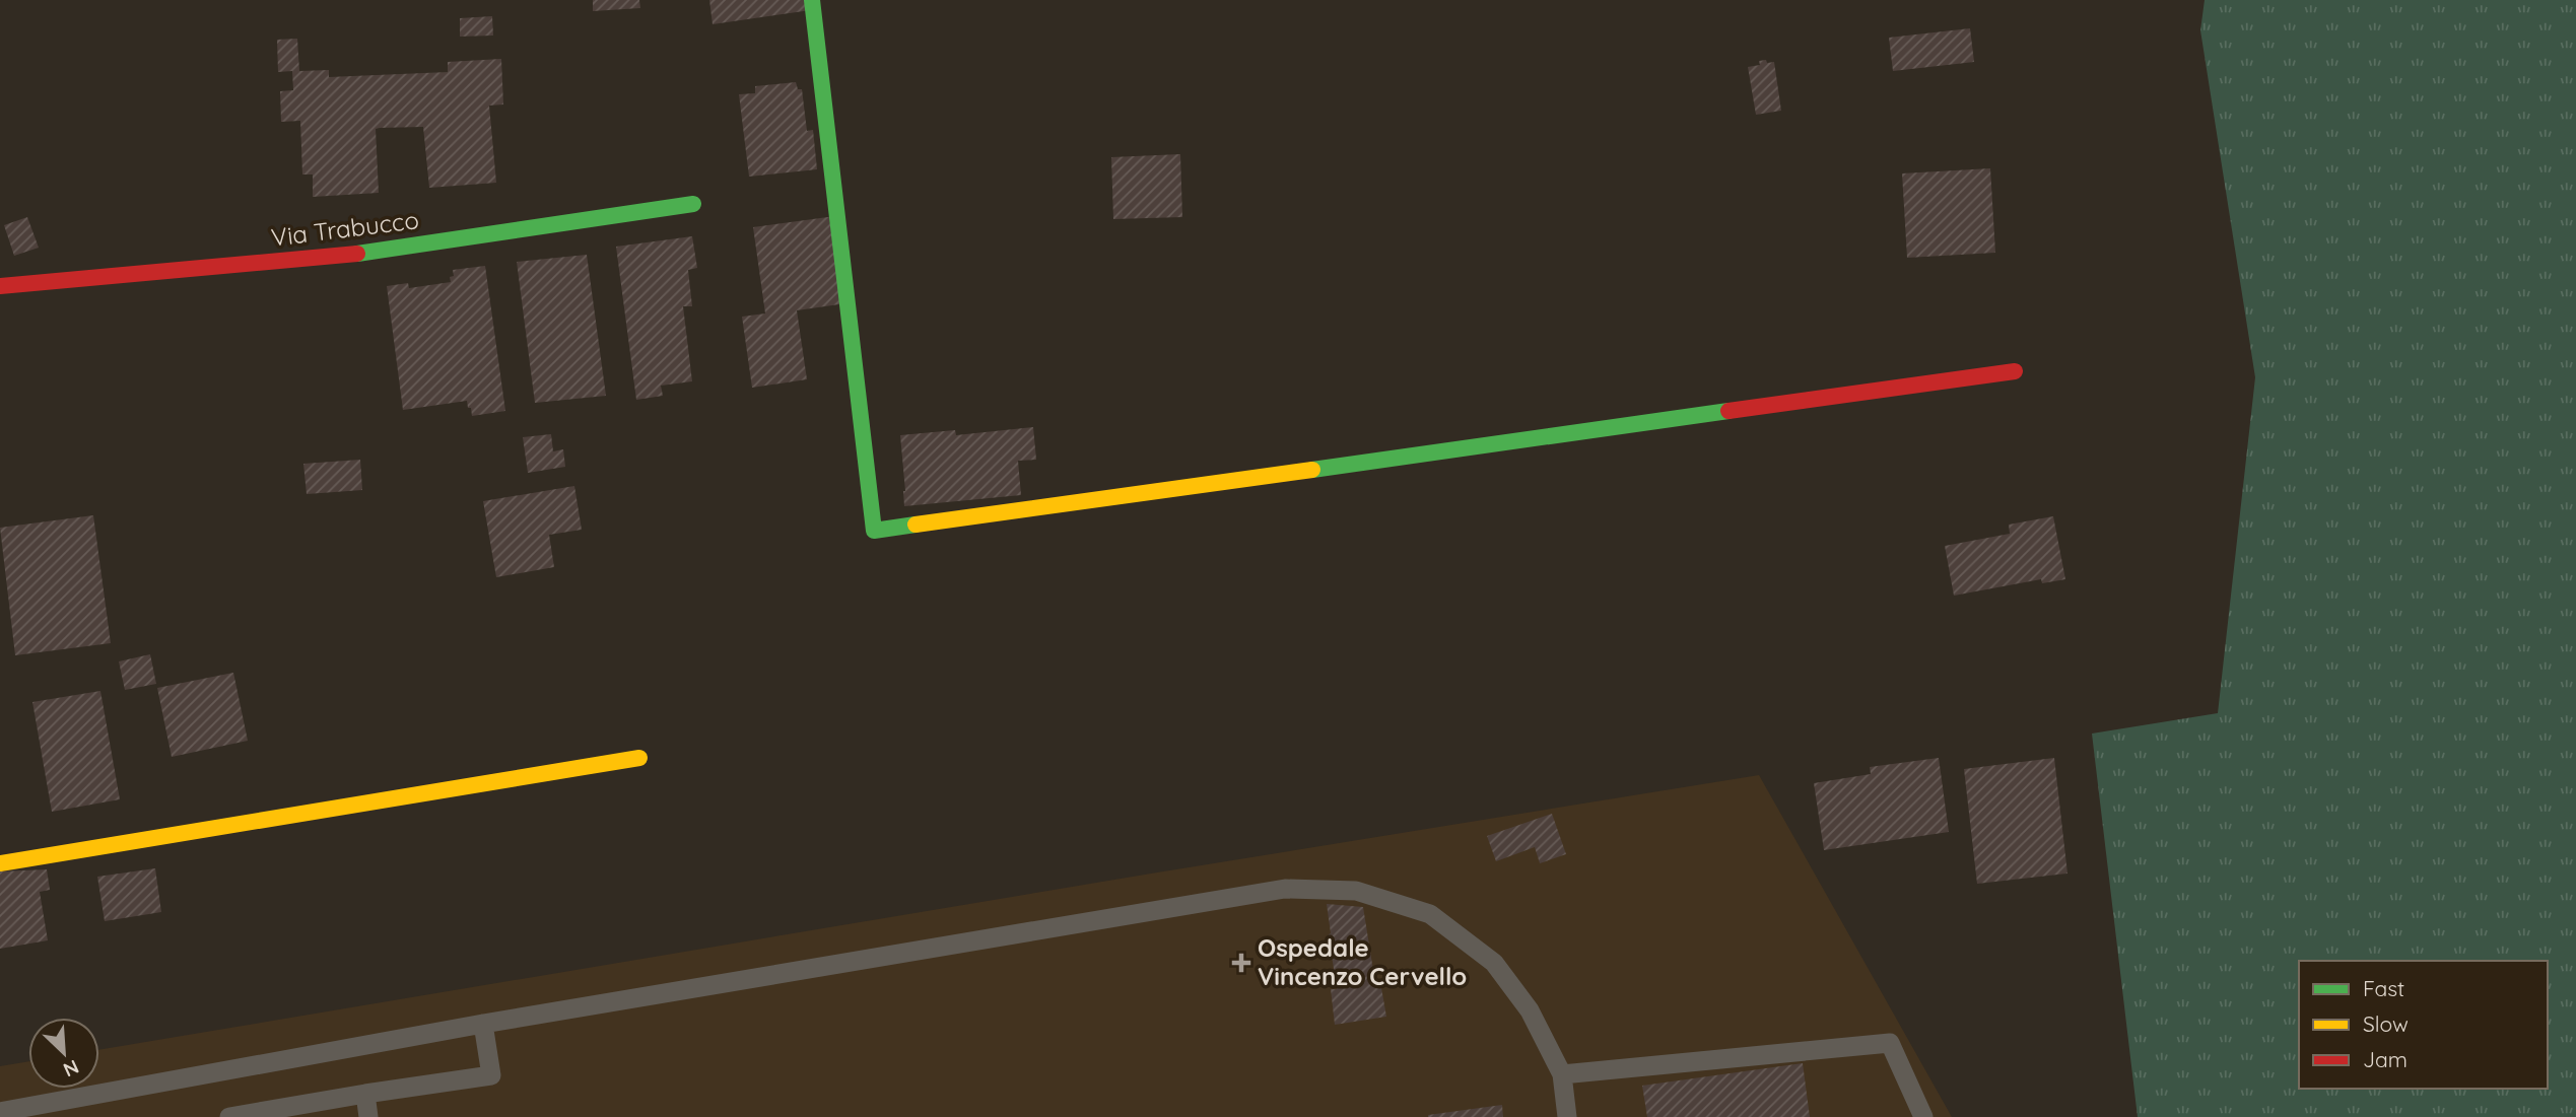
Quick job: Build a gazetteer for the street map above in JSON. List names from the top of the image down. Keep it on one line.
{"streets":{"street":["Via Trabucco"]},"places":{"health":["Ospedale Vincenzo Cervello"]},"legend":["Fast","Slow","Jam"],"north":"bottom right"}
